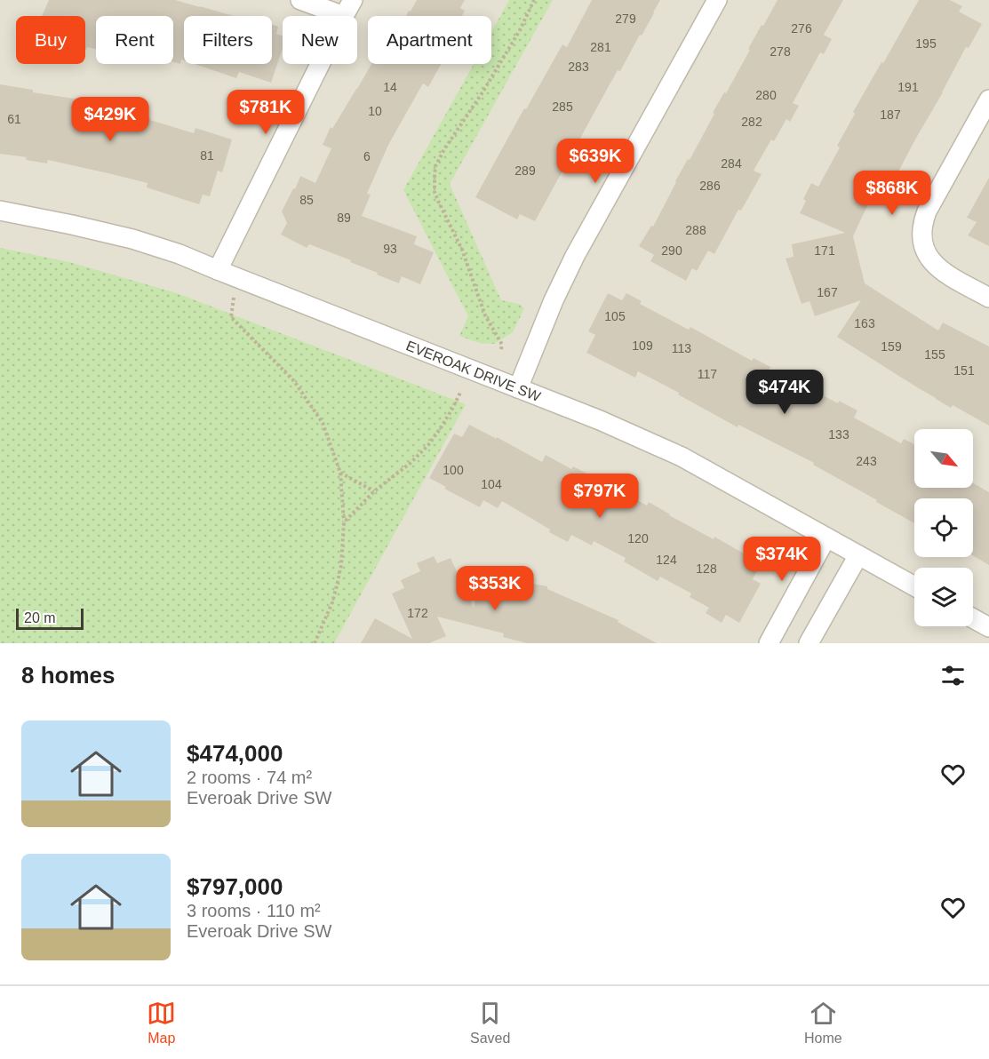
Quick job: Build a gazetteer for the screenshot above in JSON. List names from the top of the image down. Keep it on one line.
{"streets":{"street":["EVEROAK DRIVE SW"]},"house_numbers":["279","276","195","281","278","283","14","191","280","285","10","187","61","282","81","6","284","289","286","85","89","288","93","290","171","167","105","163","109","159","113","155","151","117","133","243","100","104","120","124","128","172"],"scale_bar":"20 m","north":"bottom right","page":{"chip":["Buy","Rent","Filters","New","Apartment"],"price":["$781K","$429K","$639K","$868K","$474K","$797K","$374K","$353K"],"scale":"20 m","heading":"8 homes","list":[{"name":"$474,000","note":"2 rooms · 74 m² · Everoak Drive SW"},{"name":"$797,000","note":"3 rooms · 110 m² · Everoak Drive SW"}],"tabs":["Map","Saved","Home"]}}
